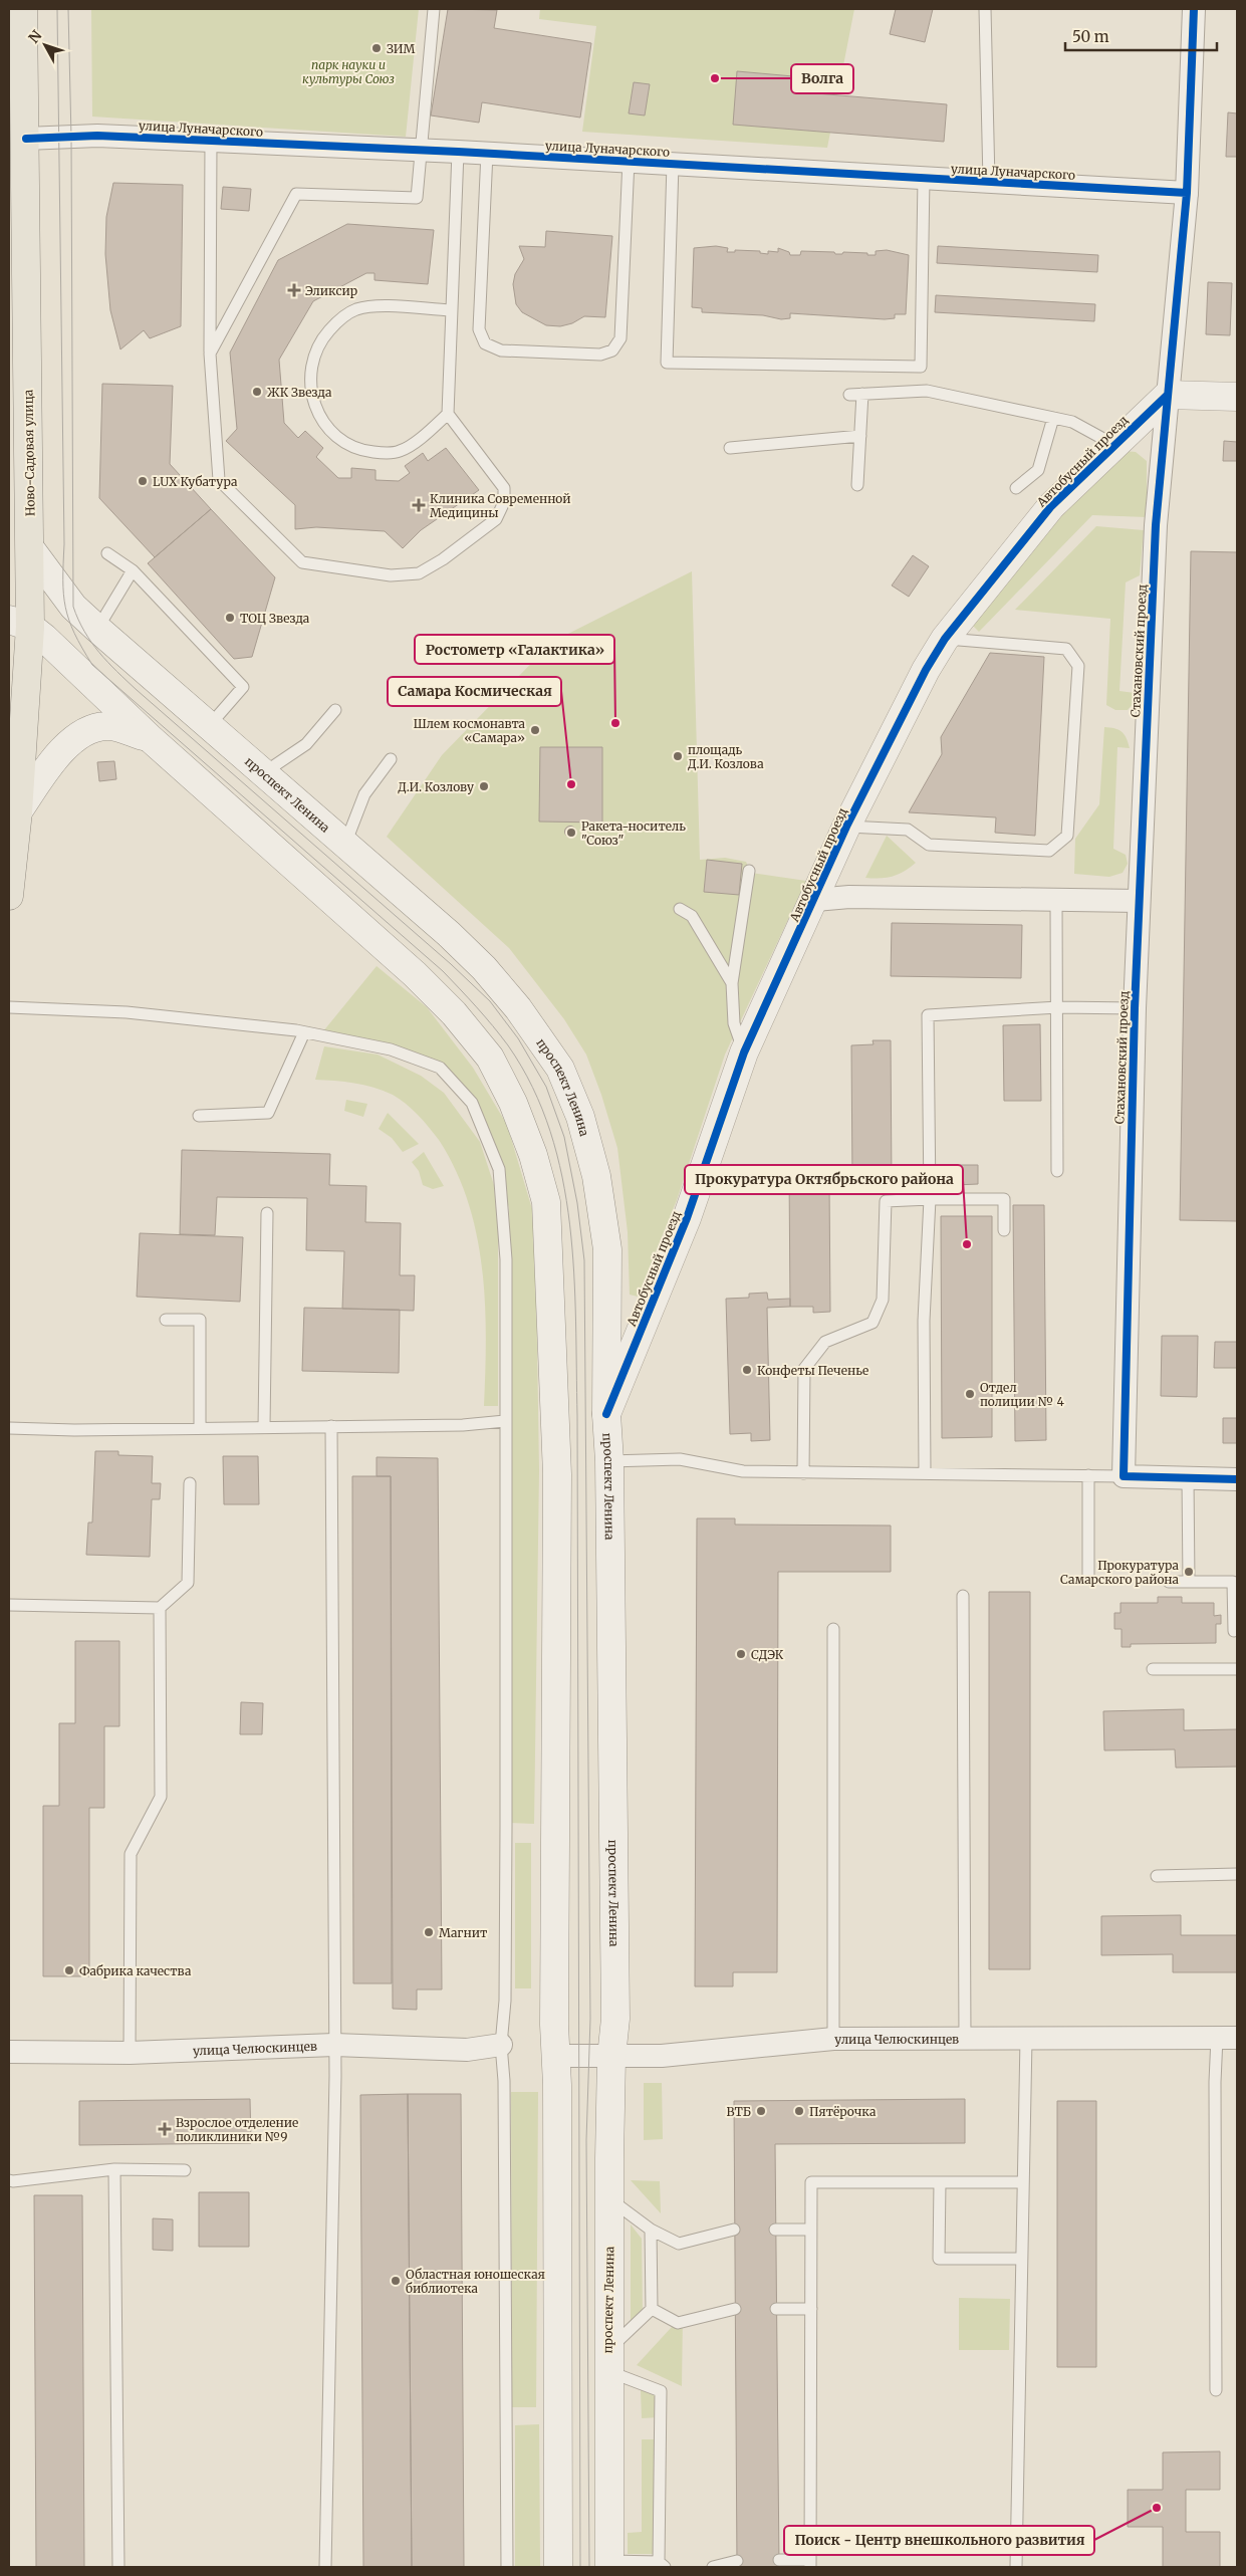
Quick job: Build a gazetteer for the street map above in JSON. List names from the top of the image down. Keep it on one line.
{"streets":{"main road":["Ново-Садовая улица","Автобусный проезд","проспект Ленина"],"street":["улица Луначарского","Стахановский проезд","улица Челюскинцев"]},"crossings":[["улица Луначарского","Ново-Садовая улица"],["Ново-Садовая улица","проспект Ленина"],["Автобусный проезд","Стахановский проезд"],["Автобусный проезд","проспект Ленина"],["проспект Ленина","улица Челюскинцев"]],"parks":["парк науки и культуры Союз"],"places":{"other":["ЗИМ","Волга","ЖК Звезда","LUX Кубатура","ТОЦ Звезда","Ростометр «Галактика»","Шлем космонавта «Самара»","площадь Д.И. Козлова","Самара Космическая","Д.И. Козлову","Ракета-носитель \"Союз\"","Прокуратура Октябрьского района","Конфеты Печенье","Отдел полиции № 4","Прокуратура Самарского района","СДЭК","Магнит","Фабрика качества","ВТБ","Пятёрочка","Областная юношеская библиотека","Поиск - Центр внешкольного развития"],"health":["Эликсир","Клиника Современной Медицины","Взрослое отделение поликлиники №9"]},"scale_bar":"50 m","north":"top left"}
